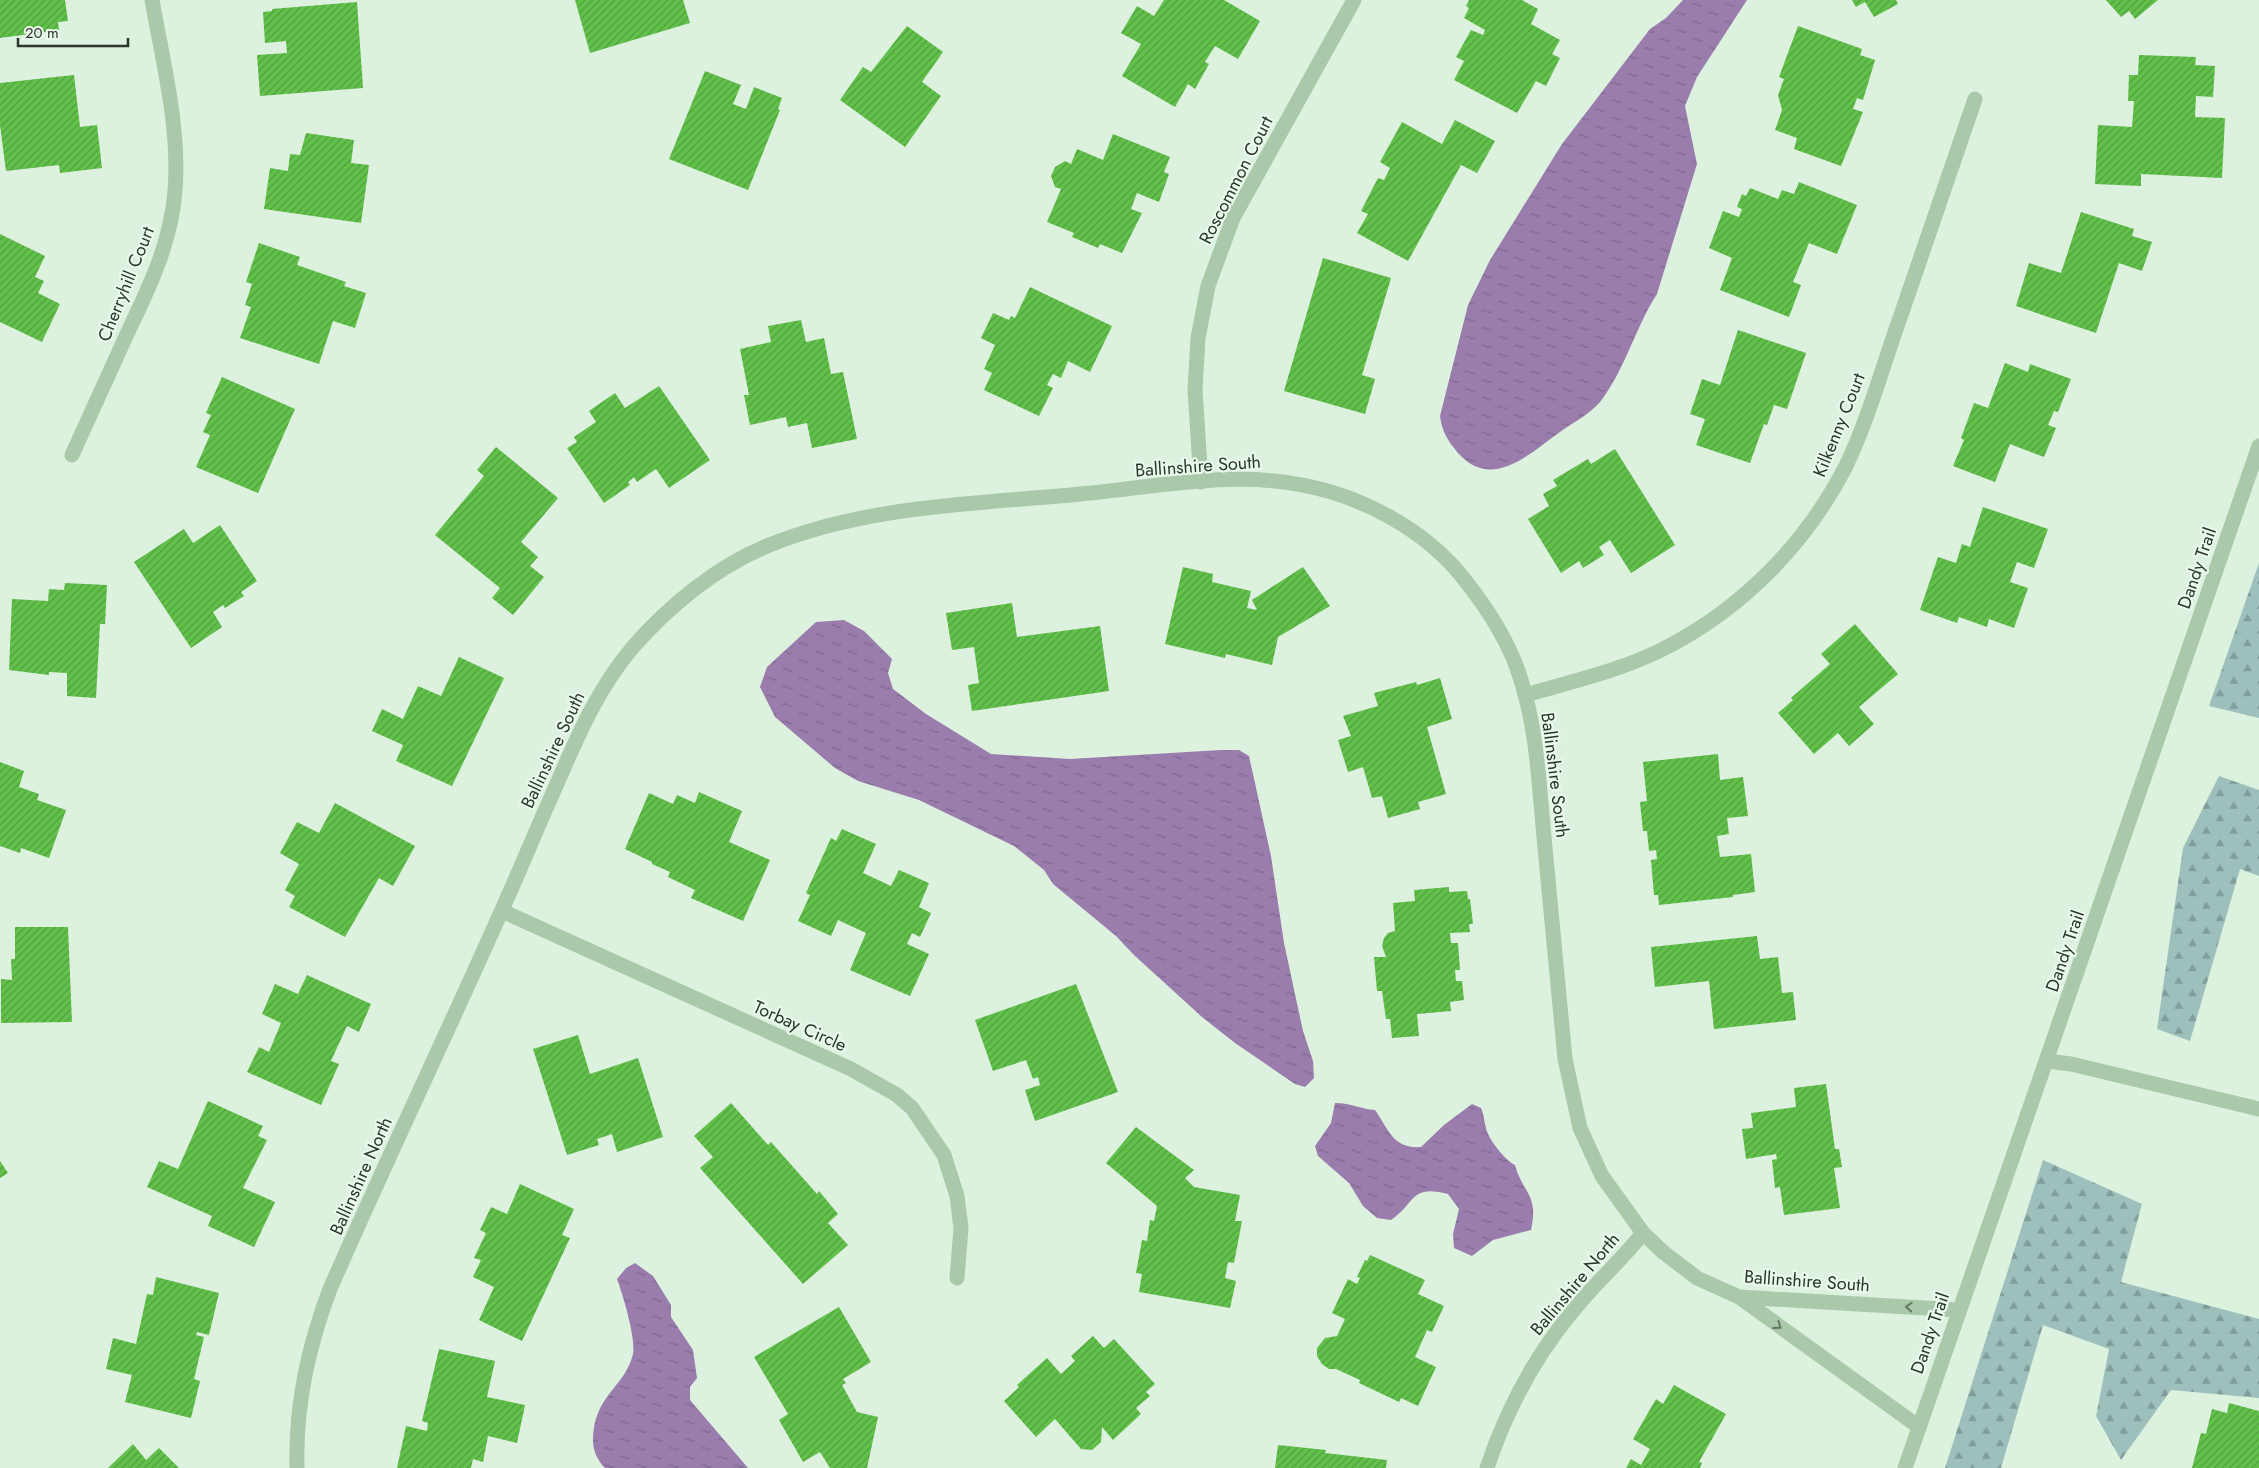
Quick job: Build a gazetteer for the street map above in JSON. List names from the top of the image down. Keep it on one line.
{"streets":{"street":["Roscommon Court","Cherryhill Court","Kilkenny Court","Ballinshire South","Dandy Trail","Torbay Circle","Ballinshire North"]},"crossings":[["Roscommon Court","Ballinshire South"],["Kilkenny Court","Ballinshire South"],["Ballinshire South","Dandy Trail"],["Ballinshire South","Torbay Circle"],["Ballinshire South","Ballinshire North"],["Torbay Circle","Ballinshire North"]],"scale_bar":"20 m"}
